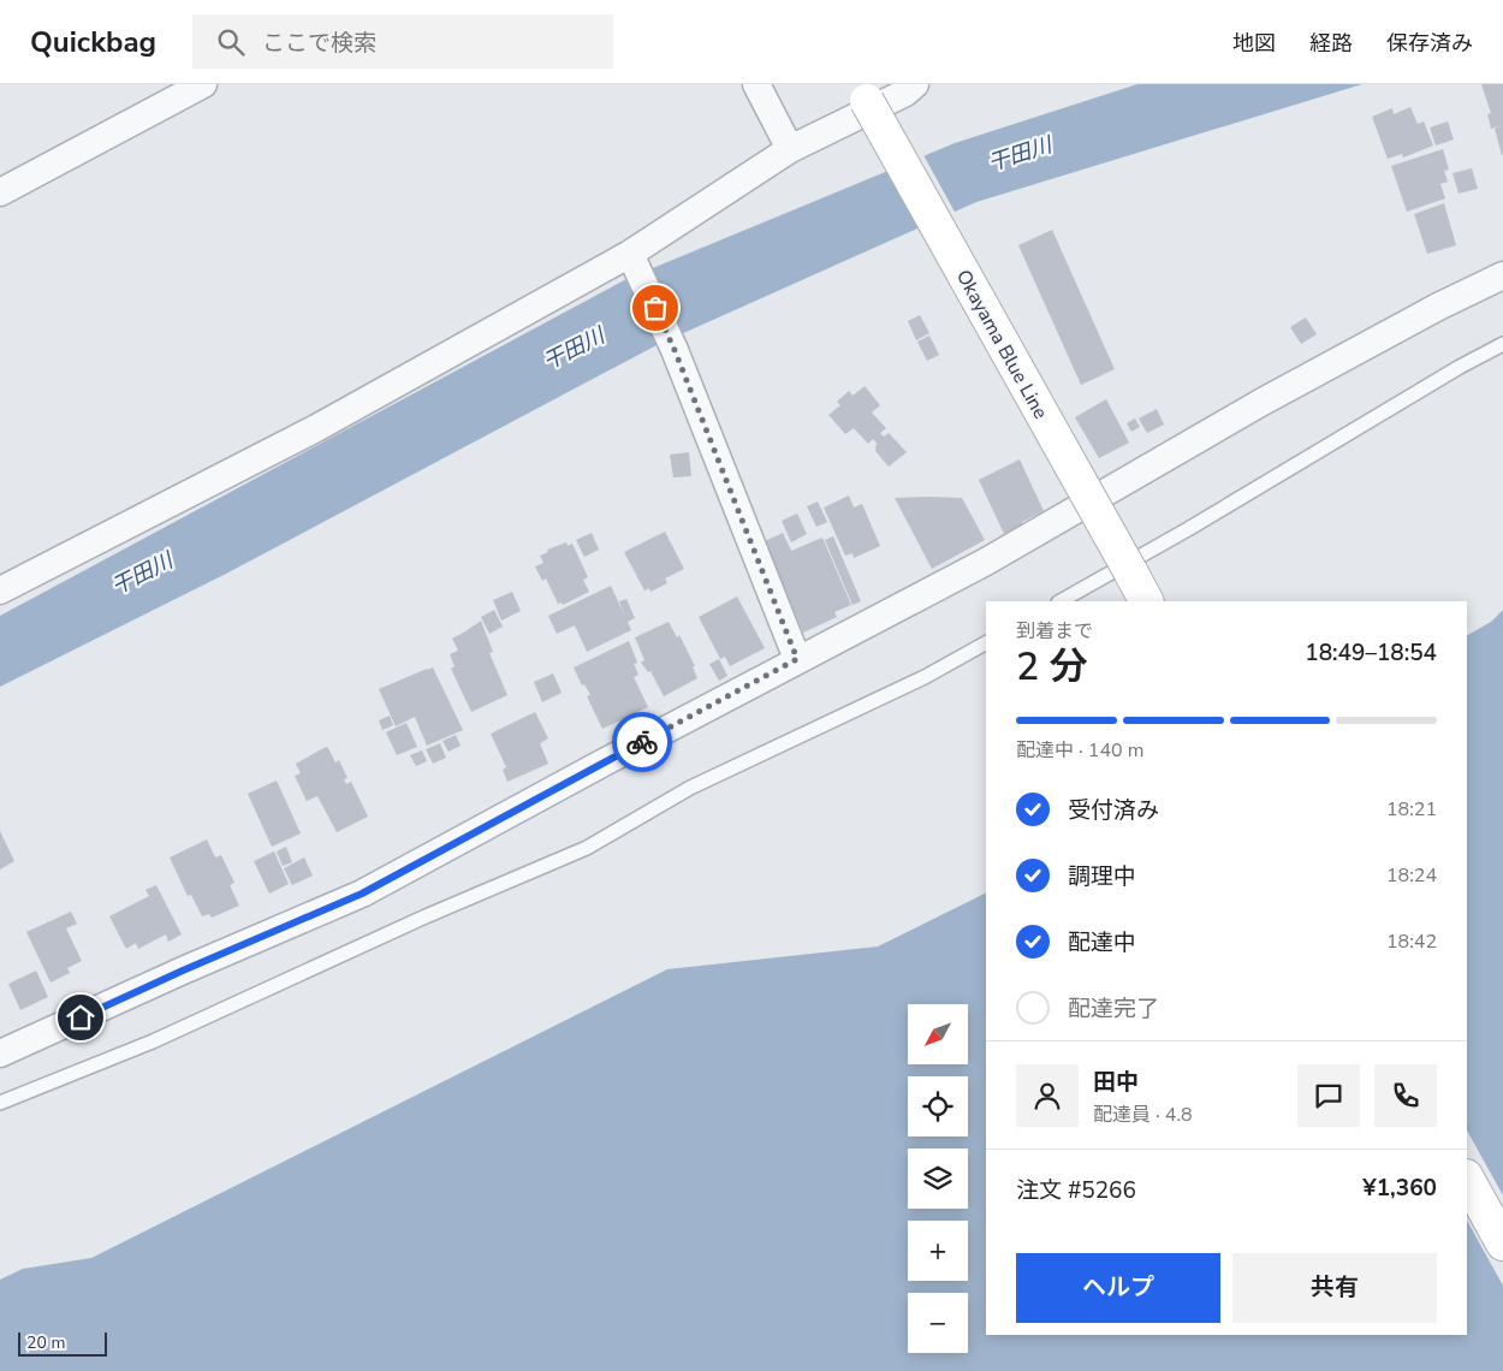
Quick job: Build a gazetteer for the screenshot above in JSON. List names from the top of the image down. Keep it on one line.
{"streets":{"main road":["Okayama Blue Line"]},"water":["干田川"],"scale_bar":"20 m","north":"bottom left","page":{"header":"Quickbag","search":"ここで検索","nav":["地図","経路","保存済み"],"heading":["2 分","到着まで","18:49–18:54"],"panel":["田中","配達員 · 4.8","注文 #5266","¥1,360"],"bar":"配達中 · 140 m","list":[["受付済み","18:21"],["調理中","18:24"],["配達中","18:42"],"配達完了"],"map_buttons":["+","−"],"buttons":["ヘルプ","共有"],"scale":"20 m"}}
